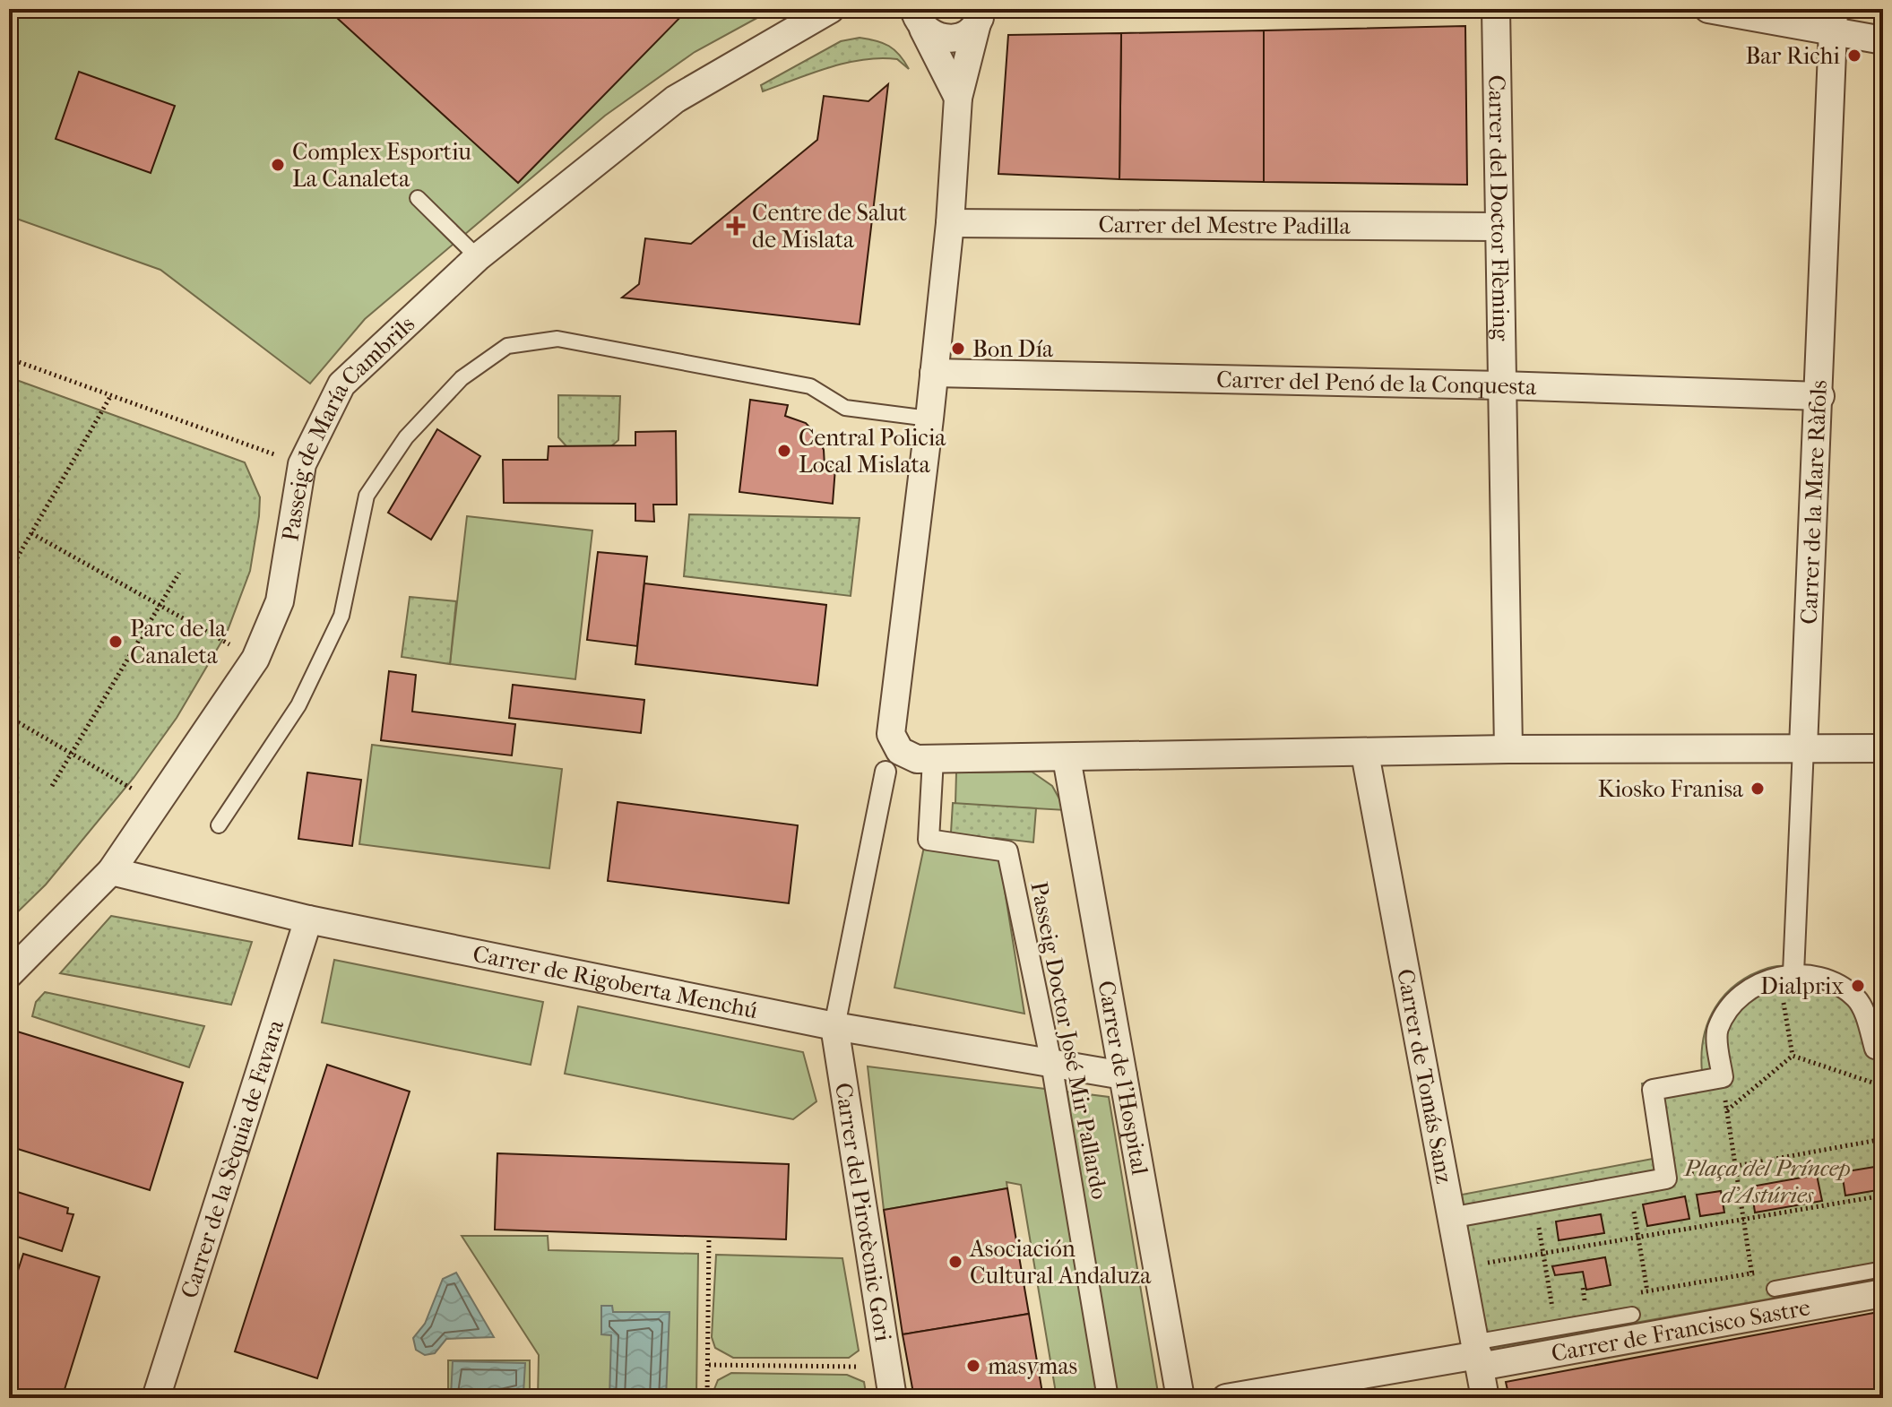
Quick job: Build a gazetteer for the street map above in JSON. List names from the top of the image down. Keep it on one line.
{"streets":{"street":["Carrer del Doctor Flèming","Carrer del Mestre Padilla","Carrer del Penó de la Conquesta","Passeig de María Cambrils","Carrer de la Mare Ràfols","Carrer de Rigoberta Menchú","Passeig Doctor José Mir Pallardo","Carrer de Tomás Sanz","Carrer de l'Hospital","Carrer de la Sèquia de Favara","Carrer del Pirotècnic Gori","Carrer de Francisco Sastre"]},"crossings":[["Carrer del Doctor Flèming","Carrer del Mestre Padilla"],["Carrer del Doctor Flèming","Carrer del Penó de la Conquesta"],["Carrer del Penó de la Conquesta","Carrer de la Mare Ràfols"],["Passeig de María Cambrils","Carrer de Rigoberta Menchú"],["Carrer de Rigoberta Menchú","Passeig Doctor José Mir Pallardo"],["Carrer de Rigoberta Menchú","Carrer de l'Hospital"],["Carrer de Rigoberta Menchú","Carrer de la Sèquia de Favara"],["Carrer de Rigoberta Menchú","Carrer del Pirotècnic Gori"],["Carrer de Tomás Sanz","Carrer de Francisco Sastre"]],"parks":["Plaça del Príncep d'Astúries"],"places":{"other":["Bar Richi","Complex Esportiu La Canaleta","Bon Día","Central Policia Local Mislata","Parc de la Canaleta","Kiosko Franisa","Dialprix","Asociación Cultural Andaluza","masymas"],"health":["Centre de Salut de Mislata"]}}
